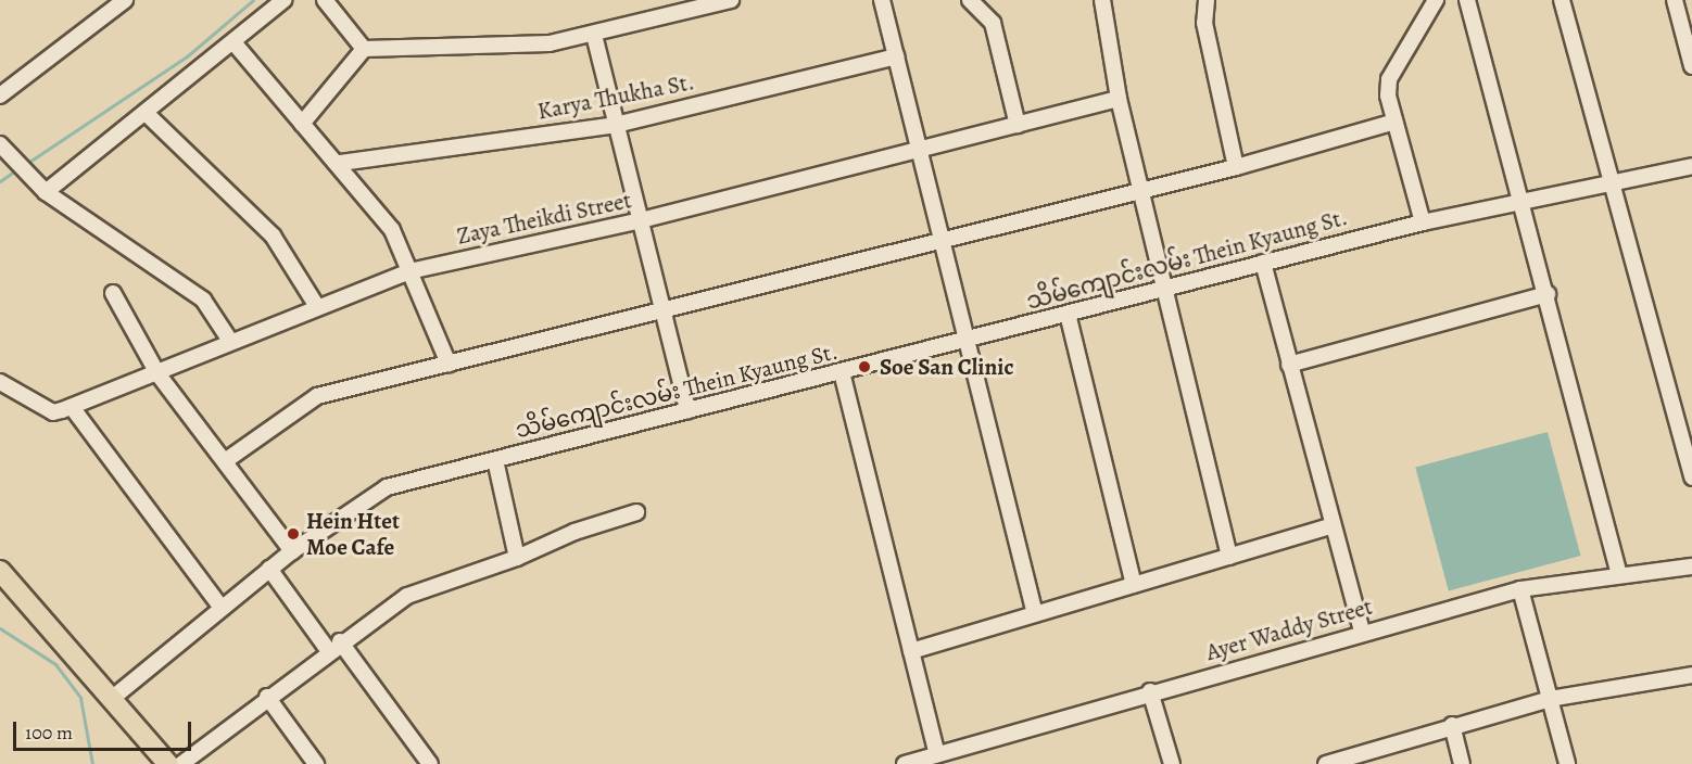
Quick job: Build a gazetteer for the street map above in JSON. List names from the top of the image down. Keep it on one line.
{"streets":{"street":["Karya Thukha St.","Zaya Theikdi Street","သိမ်ကျောင်းလမ်း Thein Kyaung St.","Ayer Waddy Street"]},"places":["Soe San Clinic","Hein Htet Moe Cafe"],"scale_bar":"100 m"}
